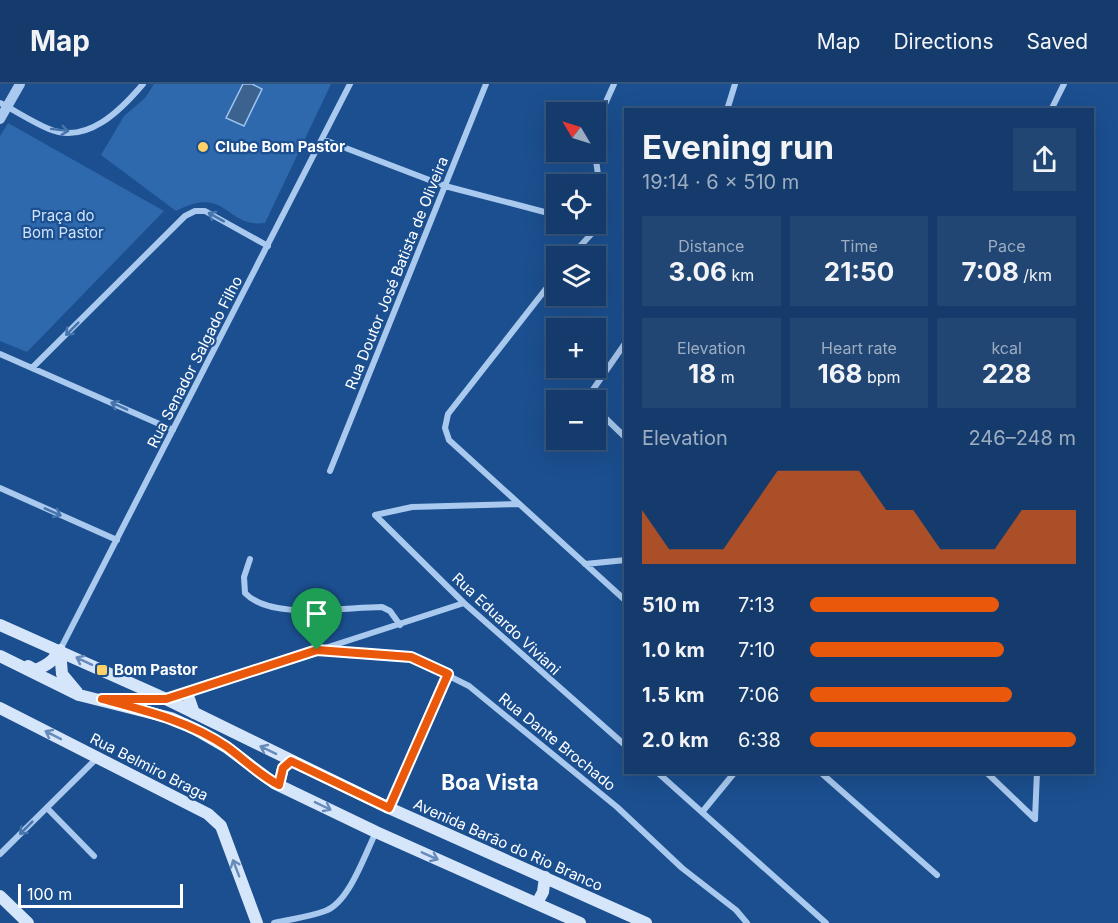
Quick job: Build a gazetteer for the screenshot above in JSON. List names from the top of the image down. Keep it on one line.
{"streets":{"main road":["Rua Belmiro Braga","Avenida Barão do Rio Branco"],"street":["Rua Doutor José Batista de Oliveira","Rua Senador Salgado Filho","Rua Eduardo Viviani","Rua Dante Brochado"]},"crossings":[["Rua Senador Salgado Filho","Avenida Barão do Rio Branco"]],"districts":["Boa Vista"],"parks":["Praça do Bom Pastor"],"places":{"other":["Clube Bom Pastor"],"transit":["Bom Pastor"]},"scale_bar":"100 m","north":"top left","page":{"header":"Map","nav":["Map","Directions","Saved"],"map_buttons":["+","−"],"heading":["Evening run","19:14 · 6 × 510 m"],"stats":[["Distance","3.06 km"],["Time","21:50"],["Pace","7:08 /km"],["Elevation","18 m"],["Heart rate","168 bpm"],["kcal","228"]],"chart":["Elevation","246–248 m"],"list":[{"name":"510 m","note":"7:13"},{"name":"1.0 km","note":"7:10"},{"name":"1.5 km","note":"7:06"},{"name":"2.0 km","note":"6:38"}],"scale":"100 m"}}
